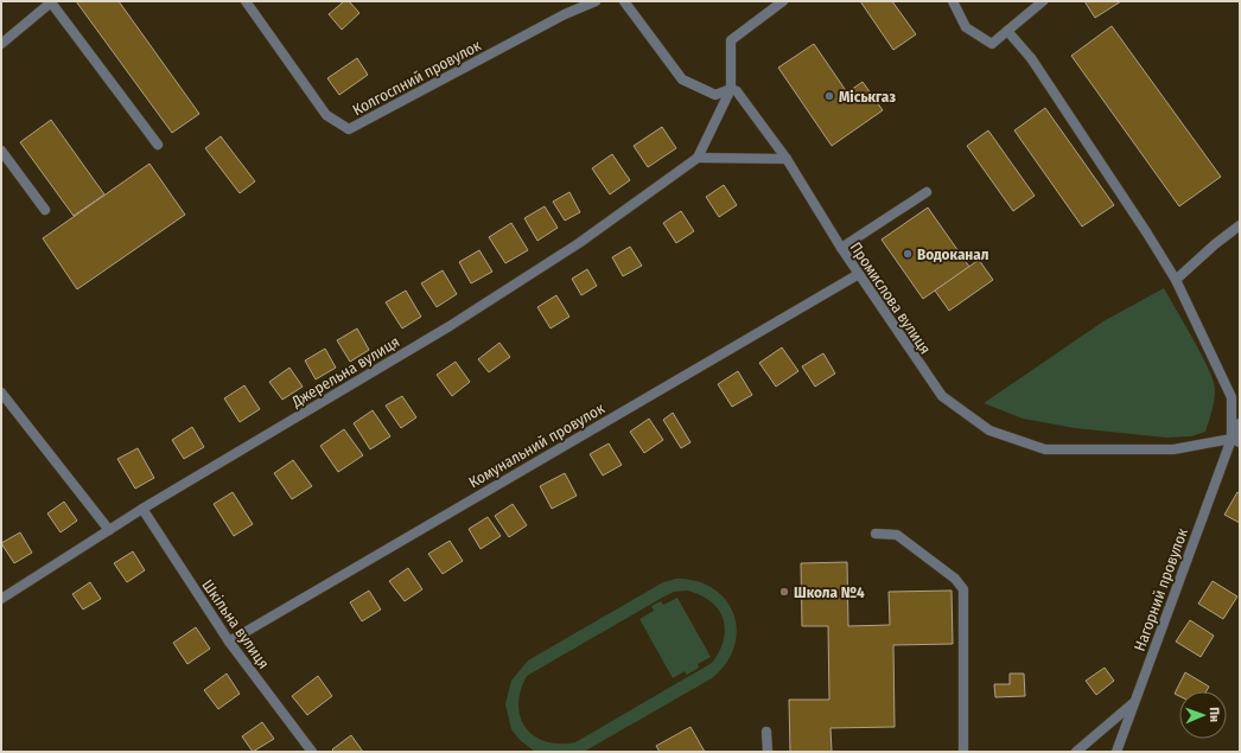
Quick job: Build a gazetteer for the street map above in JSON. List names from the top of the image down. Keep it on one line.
{"streets":{"street":["Колгоспний провулок","Промислова вулиця","Джерельна вулиця","Комунальний провулок","Нагорний провулок","Шкільна вулиця"]},"crossings":[["Промислова вулиця","Комунальний провулок"],["Промислова вулиця","Нагорний провулок"],["Джерельна вулиця","Шкільна вулиця"],["Комунальний провулок","Шкільна вулиця"]],"places":["Міськгаз","Водоканал","Школа №4"],"north":"right"}
